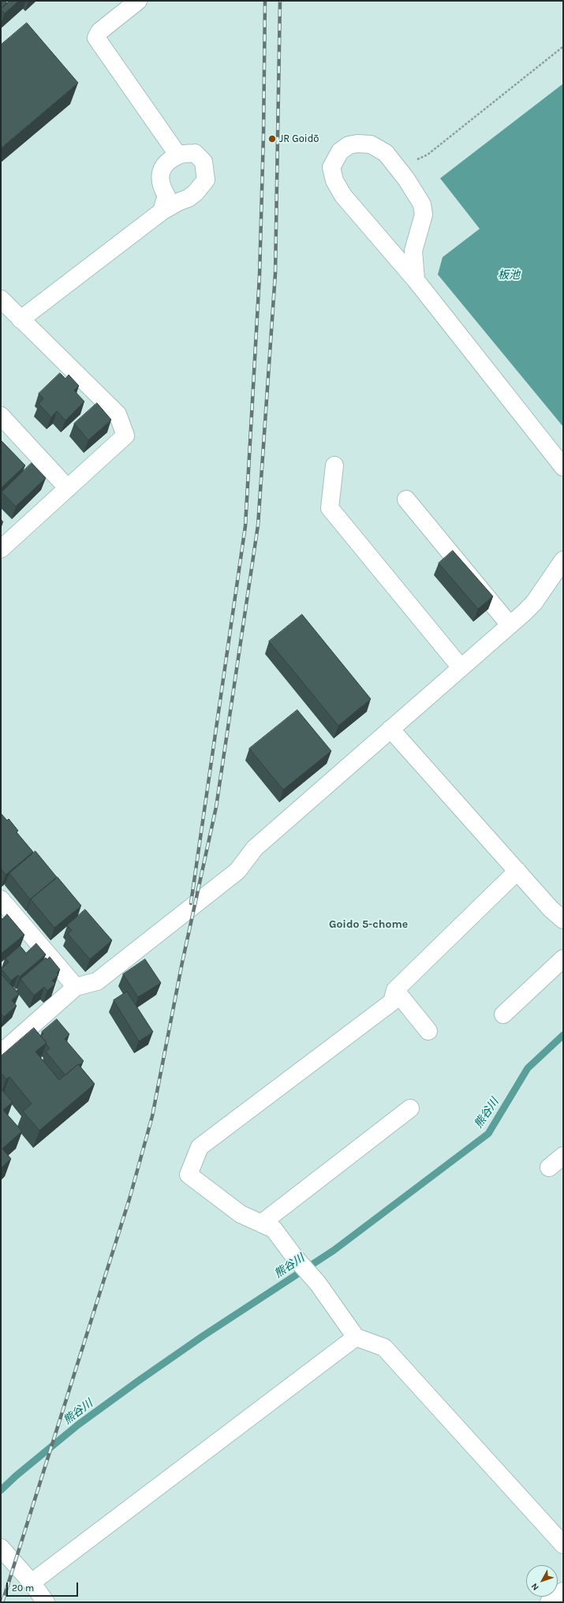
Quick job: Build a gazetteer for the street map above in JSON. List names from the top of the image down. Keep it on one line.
{"districts":["Goido 5-chome"],"water":["板池","熊谷川"],"places":["JR Goidō"],"scale_bar":"20 m","north":"bottom left"}
